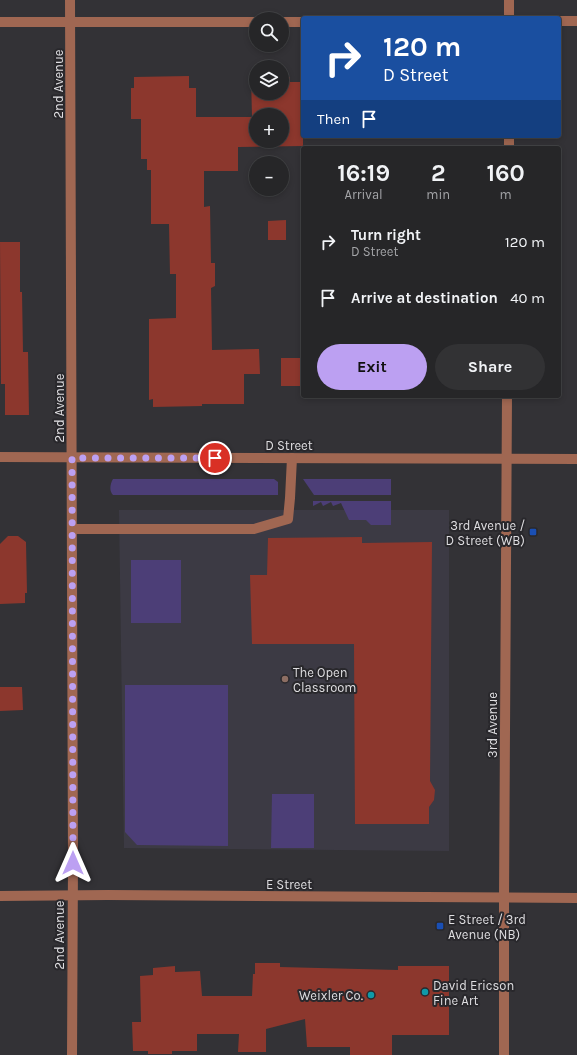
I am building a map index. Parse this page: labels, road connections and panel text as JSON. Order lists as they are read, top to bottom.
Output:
{
  "streets": {
    "street": [
      "2nd Avenue",
      "D Street",
      "3rd Avenue",
      "E Street"
    ]
  },
  "crossings": [
    ["2nd Avenue", "D Street"],
    ["2nd Avenue", "E Street"],
    ["D Street", "3rd Avenue"],
    ["3rd Avenue", "E Street"]
  ],
  "places": {
    "transit": ["3rd Avenue / D Street (WB)", "E Street / 3rd Avenue (NB)"],
    "other": ["The Open Classroom", "David Ericson Fine Art", "Weixler Co."]
  },
  "page": {
    "map_buttons": ["+", "−"],
    "turn": ["120 m", "D Street"],
    "then": "Then",
    "eta": [
      "16:19",
      "Arrival",
      "2",
      "min",
      "160",
      "m"
    ],
    "list": [
      {
        "name": "Turn right",
        "note": "D Street",
        "value": "120 m"
      },
      {
        "name": "Arrive at destination",
        "value": "40 m"
      }
    ],
    "buttons": ["Exit", "Share"]
  }
}
